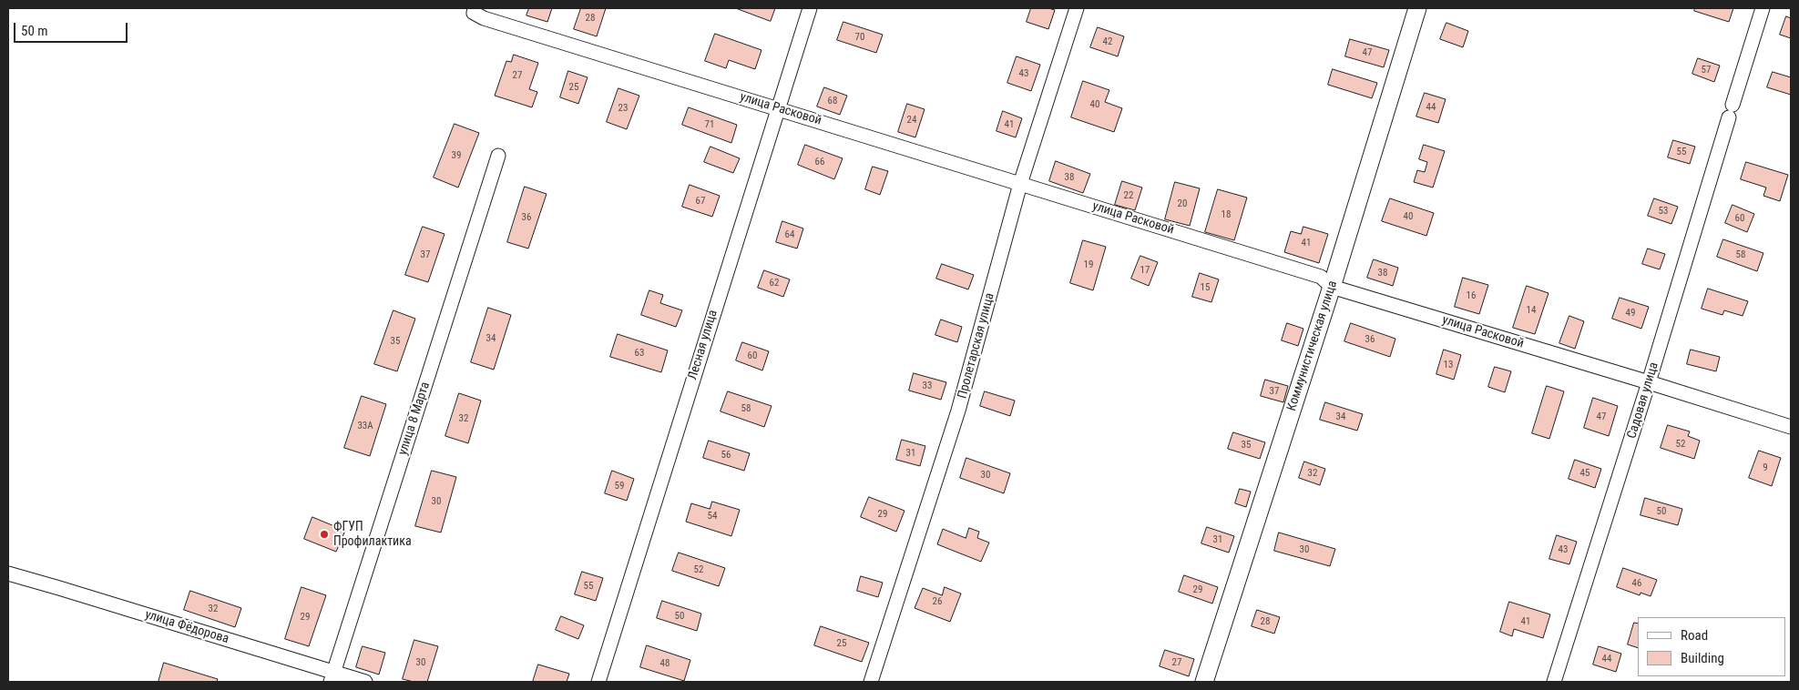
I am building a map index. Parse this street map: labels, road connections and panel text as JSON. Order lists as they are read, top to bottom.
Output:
{
  "streets": {
    "street": [
      "улица Расковой",
      "Лесная улица",
      "Пролетарская улица",
      "Коммунистическая улица",
      "Садовая улица",
      "улица 8 Марта",
      "улица Фёдорова"
    ]
  },
  "crossings": [
    ["улица Расковой", "Лесная улица"],
    ["улица Расковой", "Пролетарская улица"],
    ["улица Расковой", "Коммунистическая улица"],
    ["улица Расковой", "Садовая улица"],
    ["улица 8 Марта", "улица Фёдорова"]
  ],
  "places": ["ФГУП Профилактика"],
  "house_numbers": [
    "28",
    "70",
    "42",
    "47",
    "57",
    "43",
    "27",
    "25",
    "68",
    "40",
    "44",
    "23",
    "24",
    "71",
    "41",
    "55",
    "39",
    "66",
    "38",
    "22",
    "67",
    "20",
    "53",
    "18",
    "40",
    "36",
    "60",
    "64",
    "41",
    "37",
    "58",
    "19",
    "17",
    "38",
    "62",
    "15",
    "16",
    "14",
    "49",
    "34",
    "36",
    "35",
    "63",
    "60",
    "13",
    "33",
    "37",
    "58",
    "34",
    "47",
    "32",
    "33А",
    "52",
    "35",
    "31",
    "56",
    "9",
    "32",
    "45",
    "30",
    "59",
    "30",
    "50",
    "29",
    "54",
    "31",
    "30",
    "43",
    "52",
    "46",
    "55",
    "29",
    "26",
    "32",
    "50",
    "29",
    "28",
    "41",
    "25",
    "44",
    "30",
    "27",
    "48"
  ],
  "legend": ["Road", "Building"],
  "scale_bar": "50 m"
}
